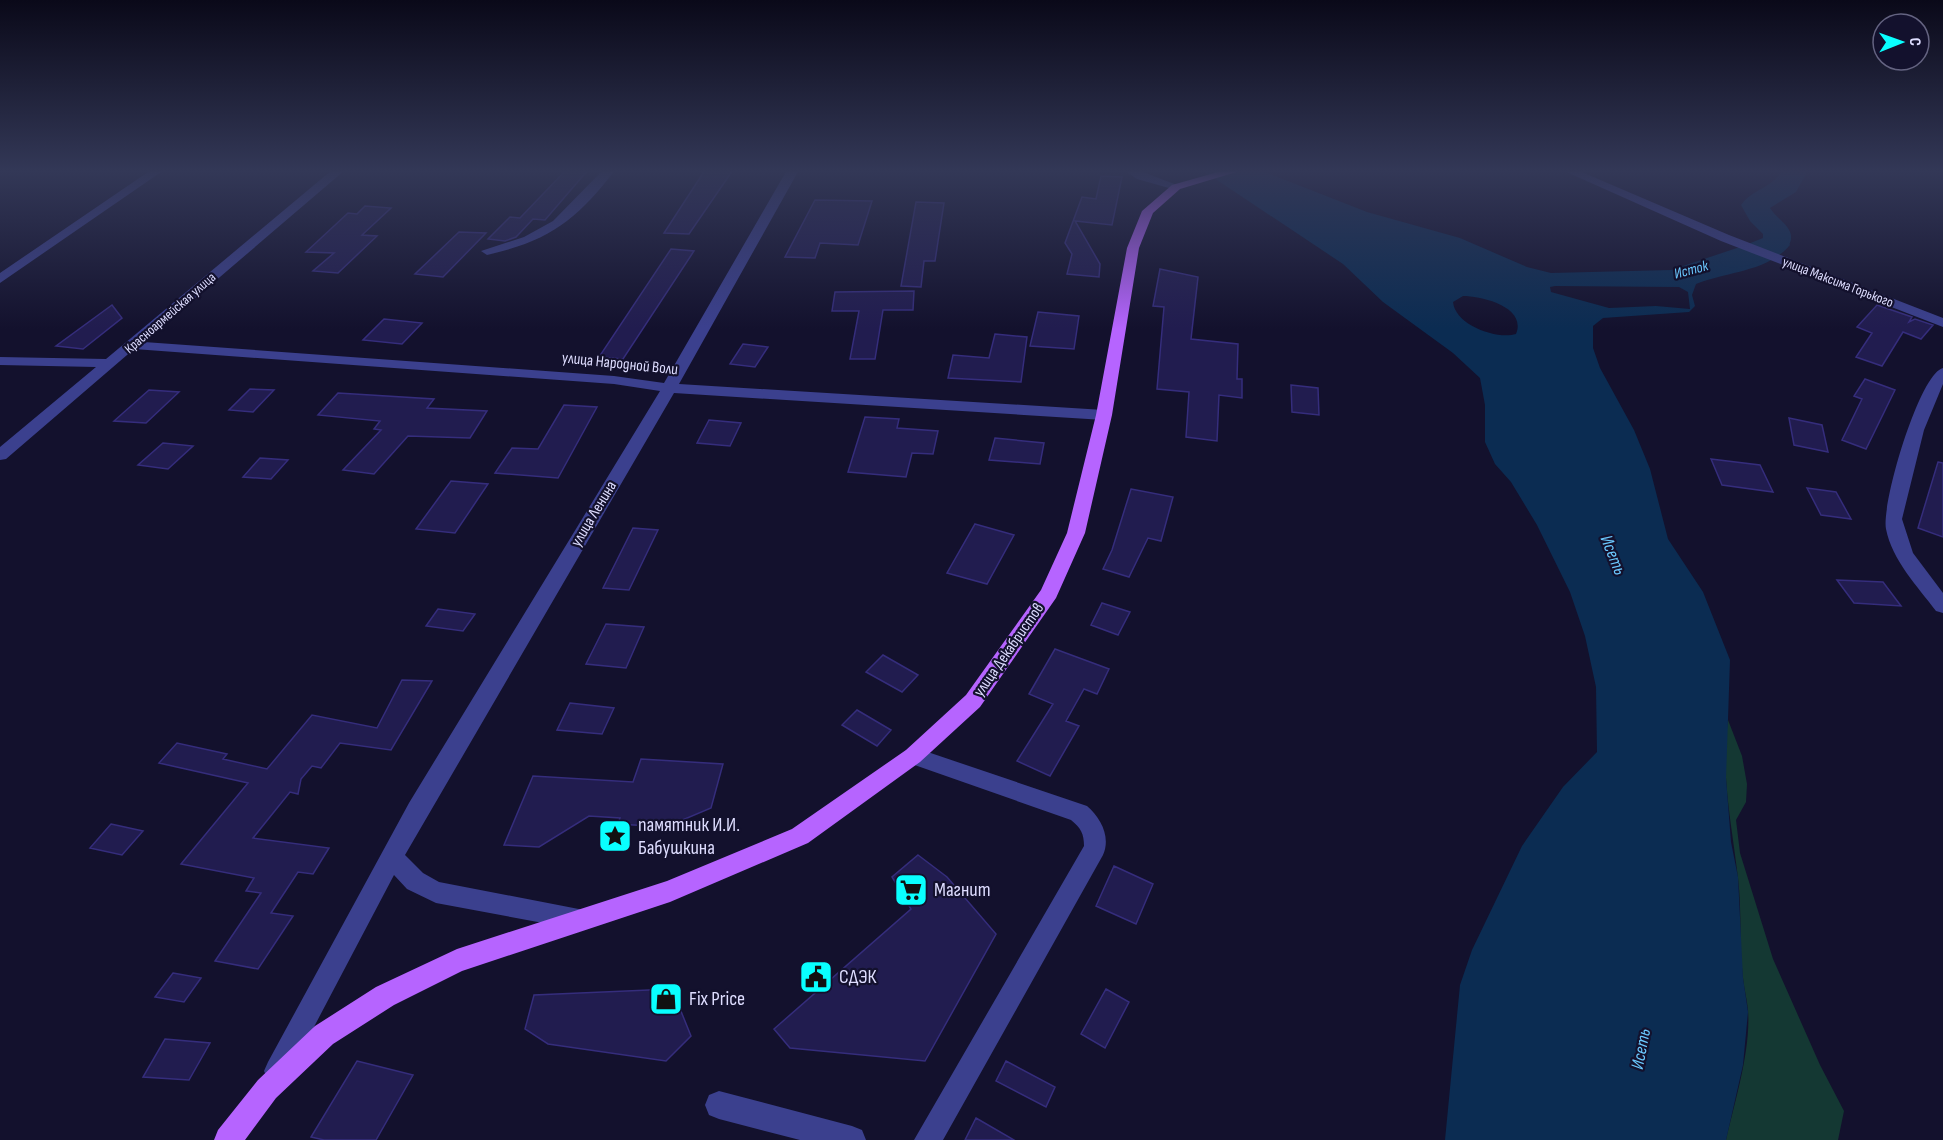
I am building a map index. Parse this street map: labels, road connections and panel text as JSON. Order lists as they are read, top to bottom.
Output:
{
  "streets": {
    "main road": ["улица Декабристов"],
    "street": [
      "улица Максима Горького",
      "Красноармейская улица",
      "улица Народной Воли",
      "улица Ленина"
    ]
  },
  "crossings": [
    ["Красноармейская улица", "улица Народной Воли"],
    ["улица Народной Воли", "улица Ленина"],
    ["улица Народной Воли", "улица Декабристов"],
    ["улица Ленина", "улица Декабристов"]
  ],
  "water": ["Исток", "Исеть"],
  "places": {
    "place": ["памятник И.И. Бабушкина"],
    "supermarket": ["Магнит"],
    "public building": ["СДЭК"],
    "shop": ["Fix Price"]
  },
  "north": "right"
}
